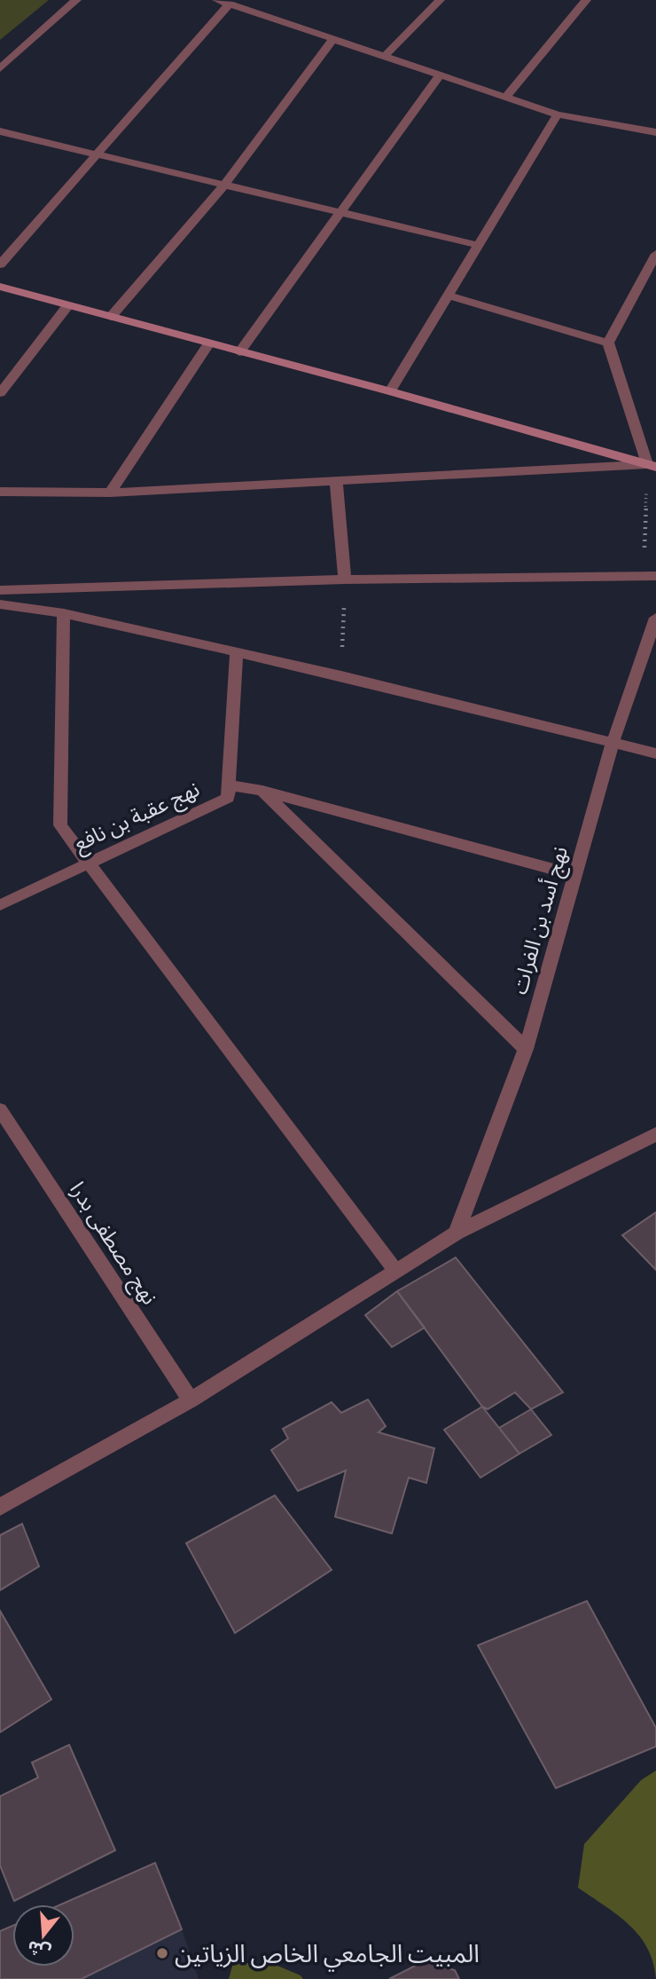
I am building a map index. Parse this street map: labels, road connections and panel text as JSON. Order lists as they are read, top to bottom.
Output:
{
  "streets": {
    "street": ["نهج عقبة بن نافع", "نهج أسد بن الفرات", "نهج مصطفى بدرا"]
  },
  "places": ["المبيت الجامعي الخاص الزياتين"],
  "north": "bottom"
}
